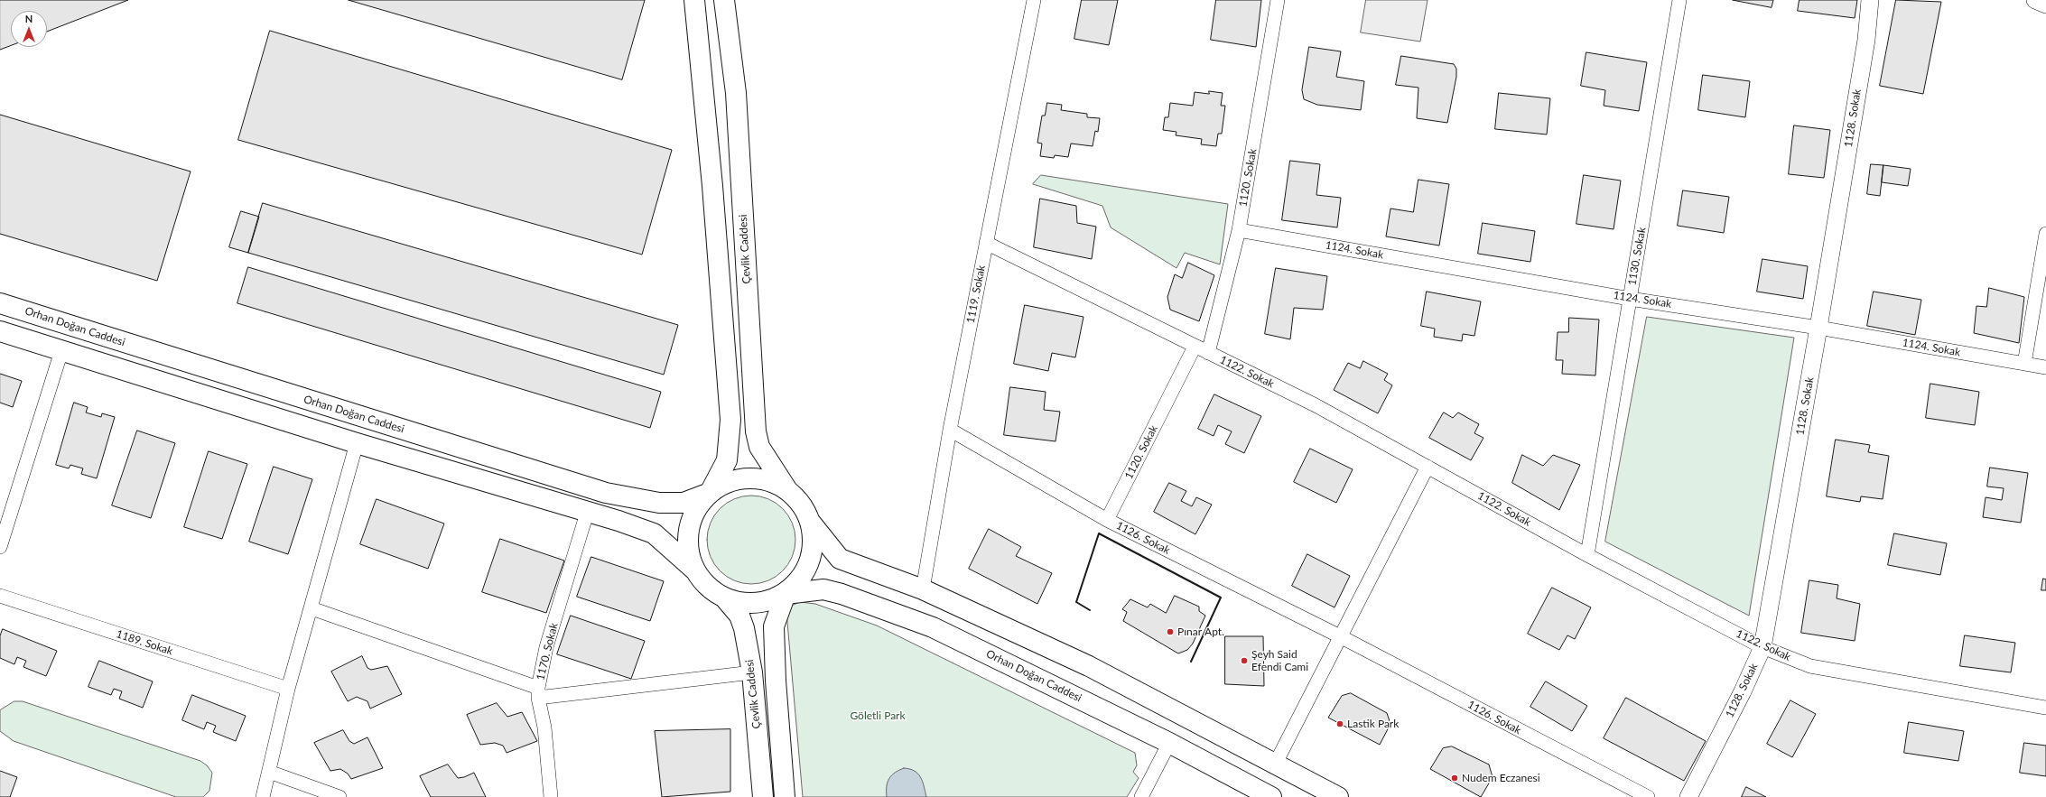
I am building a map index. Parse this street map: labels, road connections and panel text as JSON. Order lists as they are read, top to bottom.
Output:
{
  "streets": {
    "main road": ["Çevlik Caddesi", "Orhan Doğan Caddesi"],
    "street": [
      "1128. Sokak",
      "1120. Sokak",
      "1124. Sokak",
      "1130. Sokak",
      "1119. Sokak",
      "1122. Sokak",
      "1126. Sokak",
      "1189. Sokak",
      "1170. Sokak"
    ]
  },
  "crossings": [
    ["1128. Sokak", "1124. Sokak"],
    ["1128. Sokak", "1122. Sokak"],
    ["1120. Sokak", "1124. Sokak"],
    ["1120. Sokak", "1122. Sokak"],
    ["1120. Sokak", "1126. Sokak"],
    ["Çevlik Caddesi", "Orhan Doğan Caddesi"],
    ["1124. Sokak", "1130. Sokak"],
    ["1130. Sokak", "1122. Sokak"],
    ["1119. Sokak", "1122. Sokak"],
    ["1119. Sokak", "1126. Sokak"]
  ],
  "parks": ["Göletli Park"],
  "places": [
    "Pınar Apt.",
    "Şeyh Said Efendi Cami",
    "Lastik Park",
    "Nudem Eczanesi"
  ],
  "north": "top"
}
